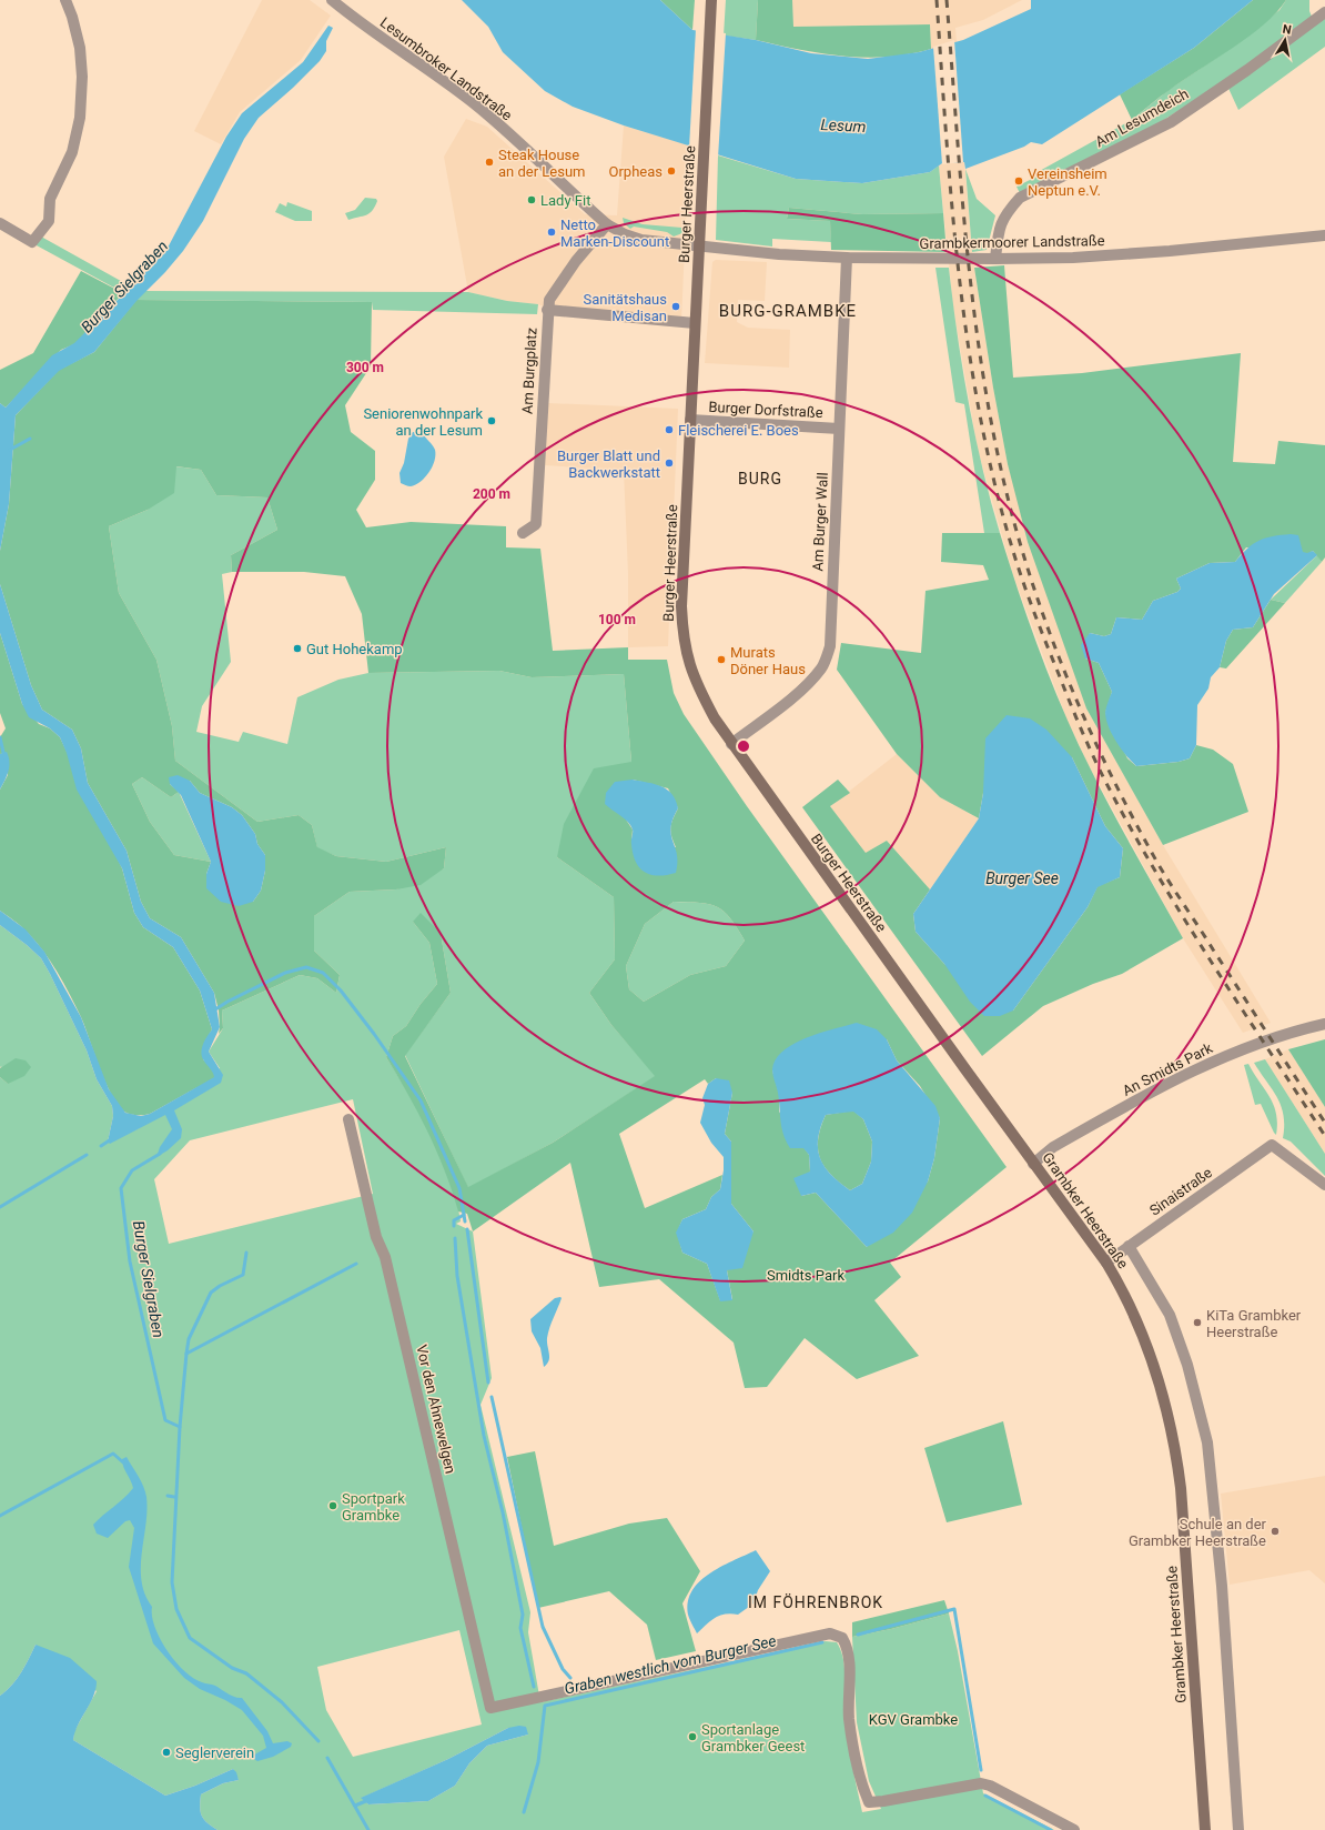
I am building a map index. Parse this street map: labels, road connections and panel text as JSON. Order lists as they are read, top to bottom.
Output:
{
  "streets": {
    "main road": ["Burger Heerstraße", "Grambker Heerstraße"],
    "street": [
      "Lesumbroker Landstraße",
      "Am Lesumdeich",
      "Grambkermoorer Landstraße",
      "Am Burgplatz",
      "Burger Dorfstraße",
      "Am Burger Wall",
      "An Smidts Park",
      "Sinaistraße",
      "Vor den Ahnewelgen"
    ]
  },
  "crossings": [
    ["Lesumbroker Landstraße", "Burger Heerstraße"],
    ["Lesumbroker Landstraße", "Grambkermoorer Landstraße"],
    ["Lesumbroker Landstraße", "Am Burgplatz"],
    ["Am Lesumdeich", "Grambkermoorer Landstraße"],
    ["Burger Heerstraße", "Grambkermoorer Landstraße"],
    ["Burger Heerstraße", "Burger Dorfstraße"],
    ["Burger Heerstraße", "Am Burger Wall"],
    ["Burger Heerstraße", "Grambker Heerstraße"],
    ["Grambkermoorer Landstraße", "Am Burger Wall"],
    ["Burger Dorfstraße", "Am Burger Wall"],
    ["An Smidts Park", "Grambker Heerstraße"],
    ["Sinaistraße", "Grambker Heerstraße"]
  ],
  "districts": ["BURG-GRAMBKE", "BURG", "IM FÖHRENBROK"],
  "water": [
    "Lesum",
    "Burger Sielgraben",
    "Burger See",
    "Graben westlich vom Burger See"
  ],
  "parks": ["Smidts Park", "KGV Grambke"],
  "places": [
    "Steak House an der Lesum",
    "Orpheas",
    "Vereinsheim Neptun e.V.",
    "Lady Fit",
    "Netto Marken-Discount",
    "Sanitätshaus Medisan",
    "Seniorenwohnpark an der Lesum",
    "Fleischerei E. Boes",
    "Burger Blatt und Backwerkstatt",
    "Gut Hohekamp",
    "Murats Döner Haus",
    "KiTa Grambker Heerstraße",
    "Sportpark Grambke",
    "Schule an der Grambker Heerstraße",
    "Sportanlage Grambker Geest",
    "Seglerverein"
  ],
  "north": "top",
  "rings": ["300 m", "200 m", "100 m"]
}
